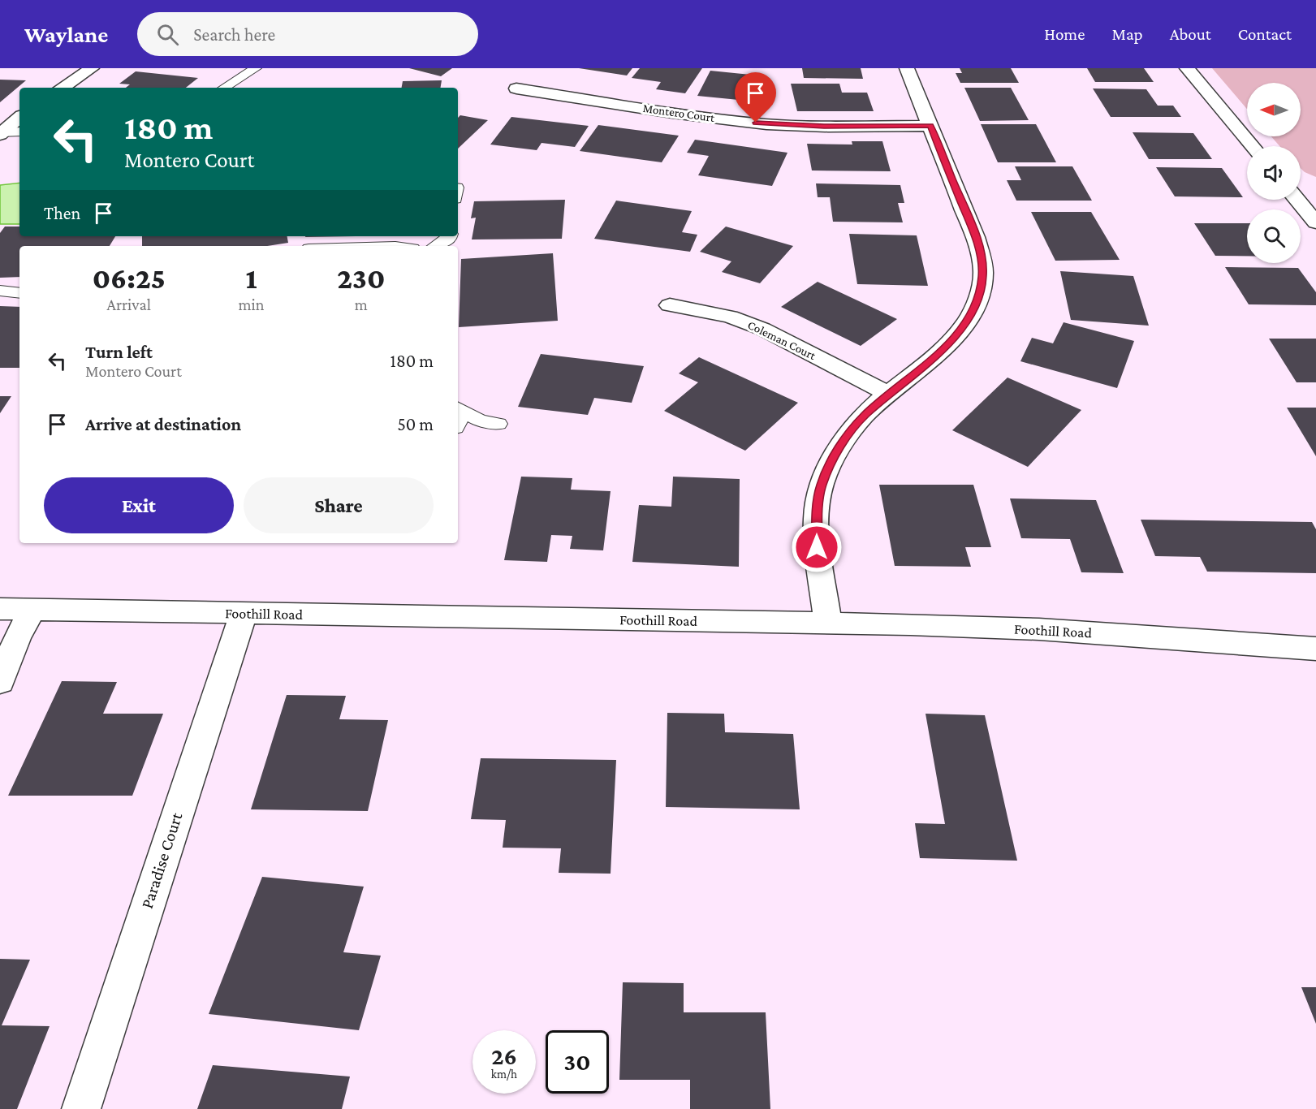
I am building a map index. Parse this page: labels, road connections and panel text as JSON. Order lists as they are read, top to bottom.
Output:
{
  "streets": {
    "street": [
      "Montero Court",
      "Coleman Court",
      "Foothill Road",
      "Paradise Court"
    ]
  },
  "crossings": [
    ["Foothill Road", "Paradise Court"]
  ],
  "north": "left",
  "page": {
    "header": "Waylane",
    "search": "Search here",
    "nav": [
      "Home",
      "Map",
      "About",
      "Contact"
    ],
    "turn": ["180 m", "Montero Court"],
    "then": "Then",
    "eta": [
      "06:25",
      "Arrival",
      "1",
      "min",
      "230",
      "m"
    ],
    "list": [
      {
        "name": "Turn left",
        "note": "Montero Court",
        "value": "180 m"
      },
      {
        "name": "Arrive at destination",
        "value": "50 m"
      }
    ],
    "buttons": ["Exit", "Share"],
    "speed": "26 km/h",
    "limit": "30"
  }
}
